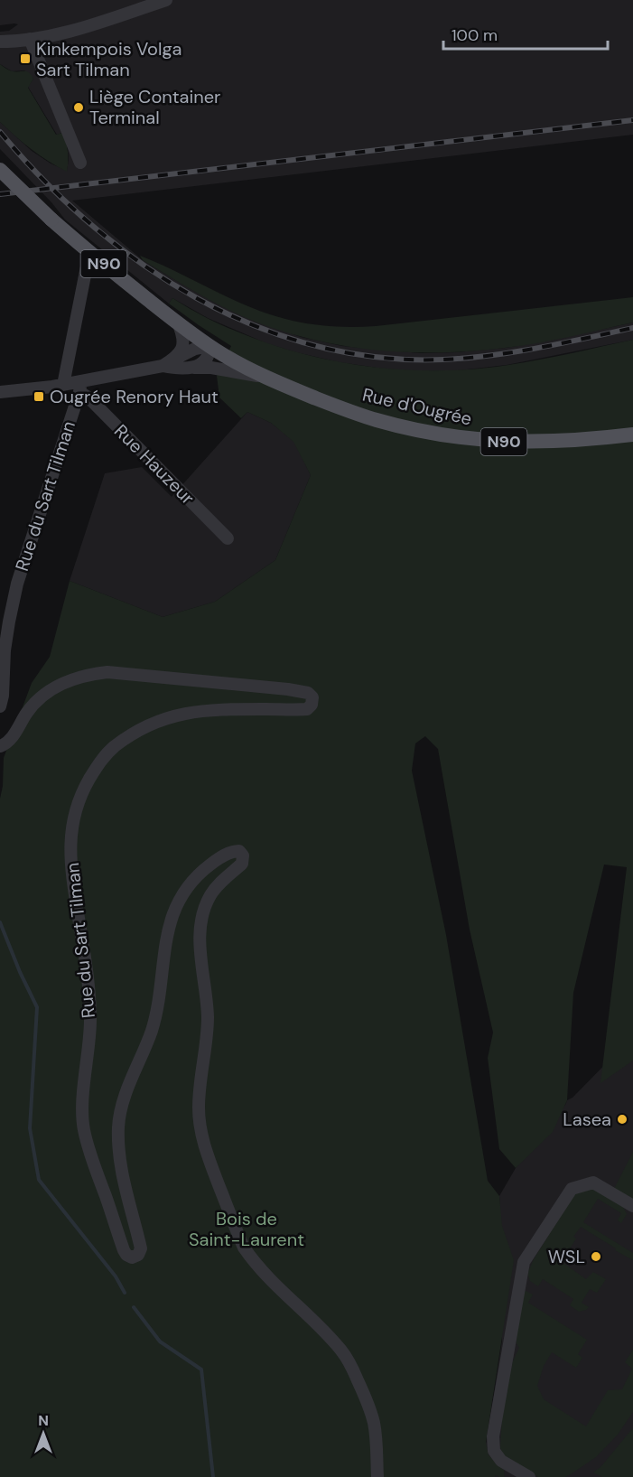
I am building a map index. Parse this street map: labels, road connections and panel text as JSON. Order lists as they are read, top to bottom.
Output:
{
  "streets": {
    "main road": ["N90", "Rue d'Ougrée"],
    "street": ["Rue Hauzeur", "Rue du Sart Tilman"]
  },
  "crossings": [
    ["N90", "Rue d'Ougrée"],
    ["Rue d'Ougrée", "Rue Hauzeur"],
    ["Rue d'Ougrée", "Rue du Sart Tilman"],
    ["Rue Hauzeur", "Rue du Sart Tilman"]
  ],
  "parks": ["Bois de Saint-Laurent"],
  "places": {
    "transit": ["Kinkempois Volga Sart Tilman", "Ougrée Renory Haut"],
    "other": ["Liège Container Terminal", "Lasea", "WSL"]
  },
  "scale_bar": "100 m",
  "north": "top"
}
